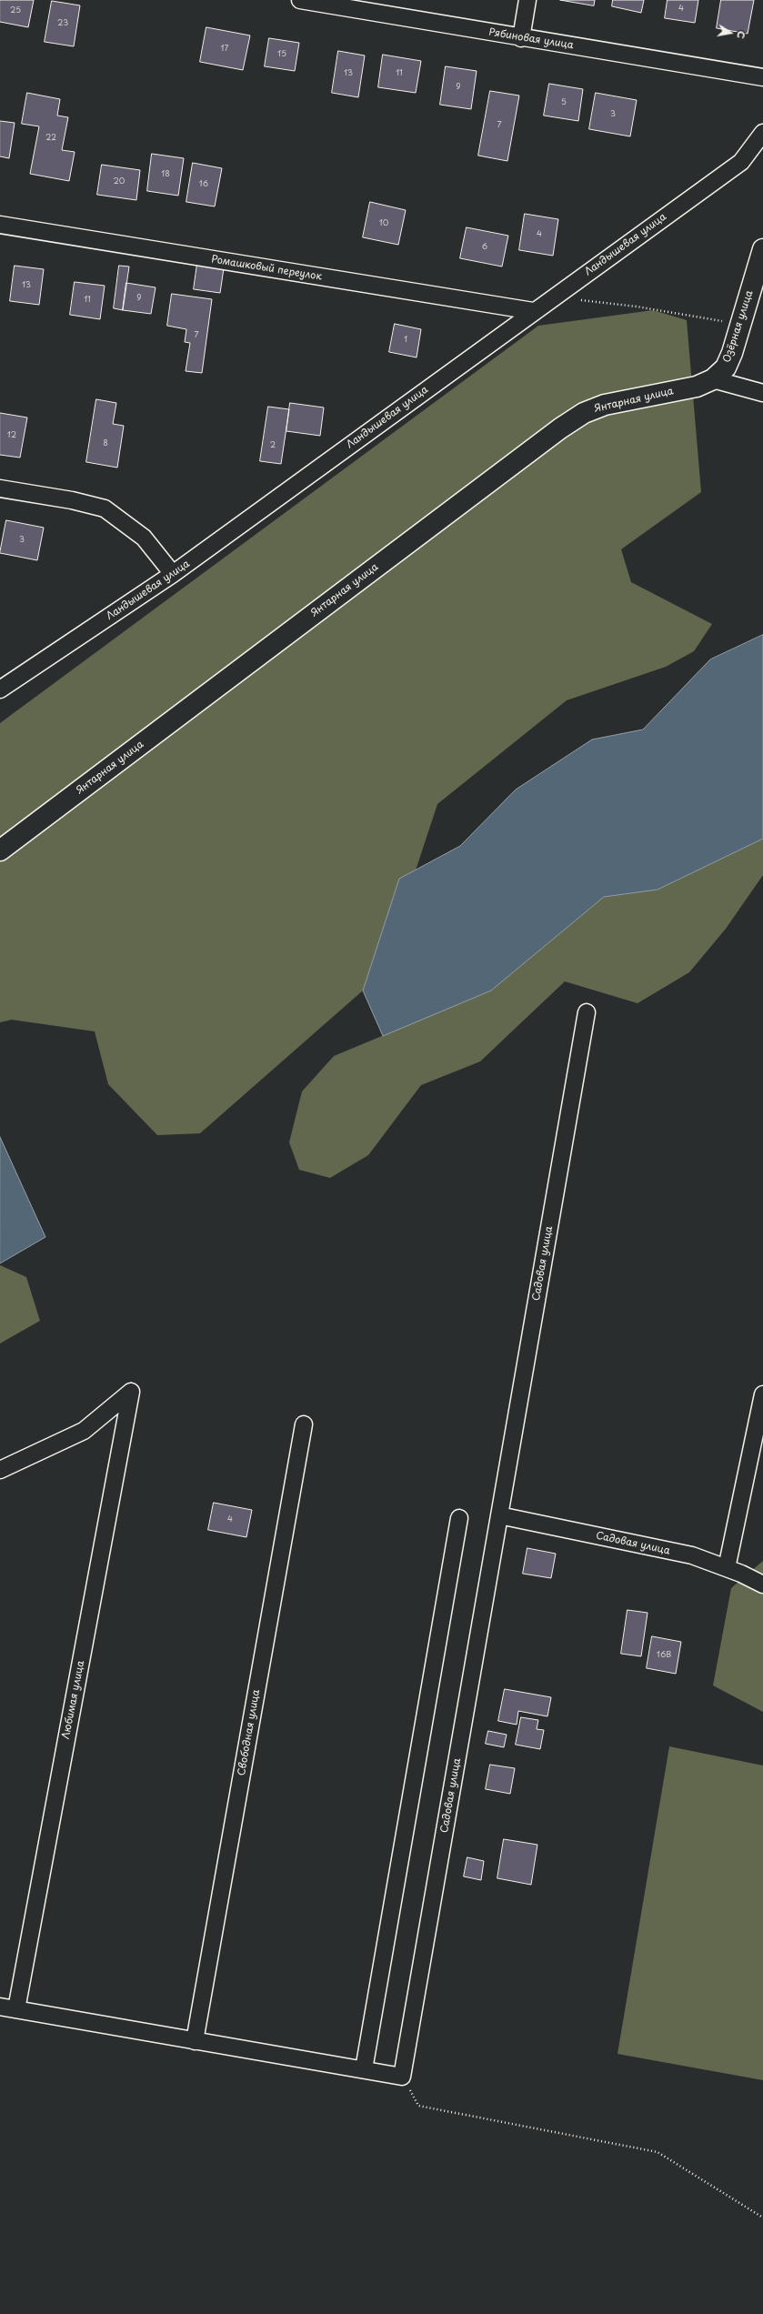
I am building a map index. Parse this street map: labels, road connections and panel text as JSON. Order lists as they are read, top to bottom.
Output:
{
  "streets": {
    "street": [
      "Рябиновая улица",
      "Ландышевая улица",
      "Ромашковый переулок",
      "Озёрная улица",
      "Янтарная улица",
      "Садовая улица",
      "Любимая улица",
      "Свободная улица"
    ]
  },
  "crossings": [
    ["Ландышевая улица", "Ромашковый переулок"],
    ["Озёрная улица", "Янтарная улица"]
  ],
  "house_numbers": [
    "4",
    "25",
    "23",
    "17",
    "15",
    "13",
    "11",
    "9",
    "5",
    "3",
    "7",
    "22",
    "18",
    "20",
    "16",
    "10",
    "4",
    "6",
    "13",
    "9",
    "11",
    "7",
    "1",
    "12",
    "8",
    "2",
    "3",
    "4",
    "16В"
  ],
  "north": "right"
}
